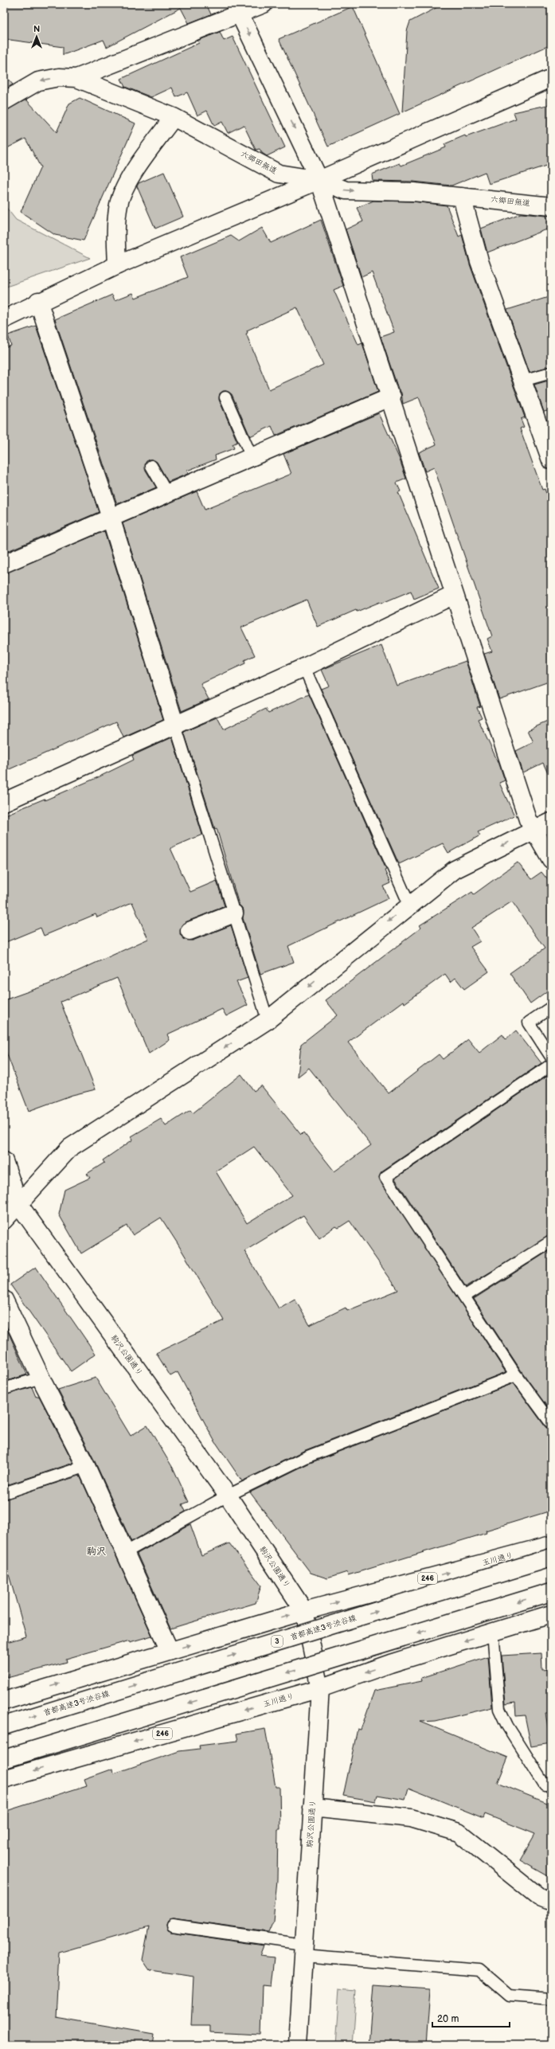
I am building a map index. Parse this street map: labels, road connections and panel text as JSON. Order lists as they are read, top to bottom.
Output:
{
  "streets": {
    "main road": [
      "六郷田無道",
      "駒沢公園通り",
      "玉川通り",
      "246",
      "首都高速3号渋谷線",
      "3"
    ]
  },
  "crossings": [
    ["駒沢公園通り", "玉川通り"]
  ],
  "districts": ["駒沢"],
  "scale_bar": "20 m",
  "north": "top"
}
